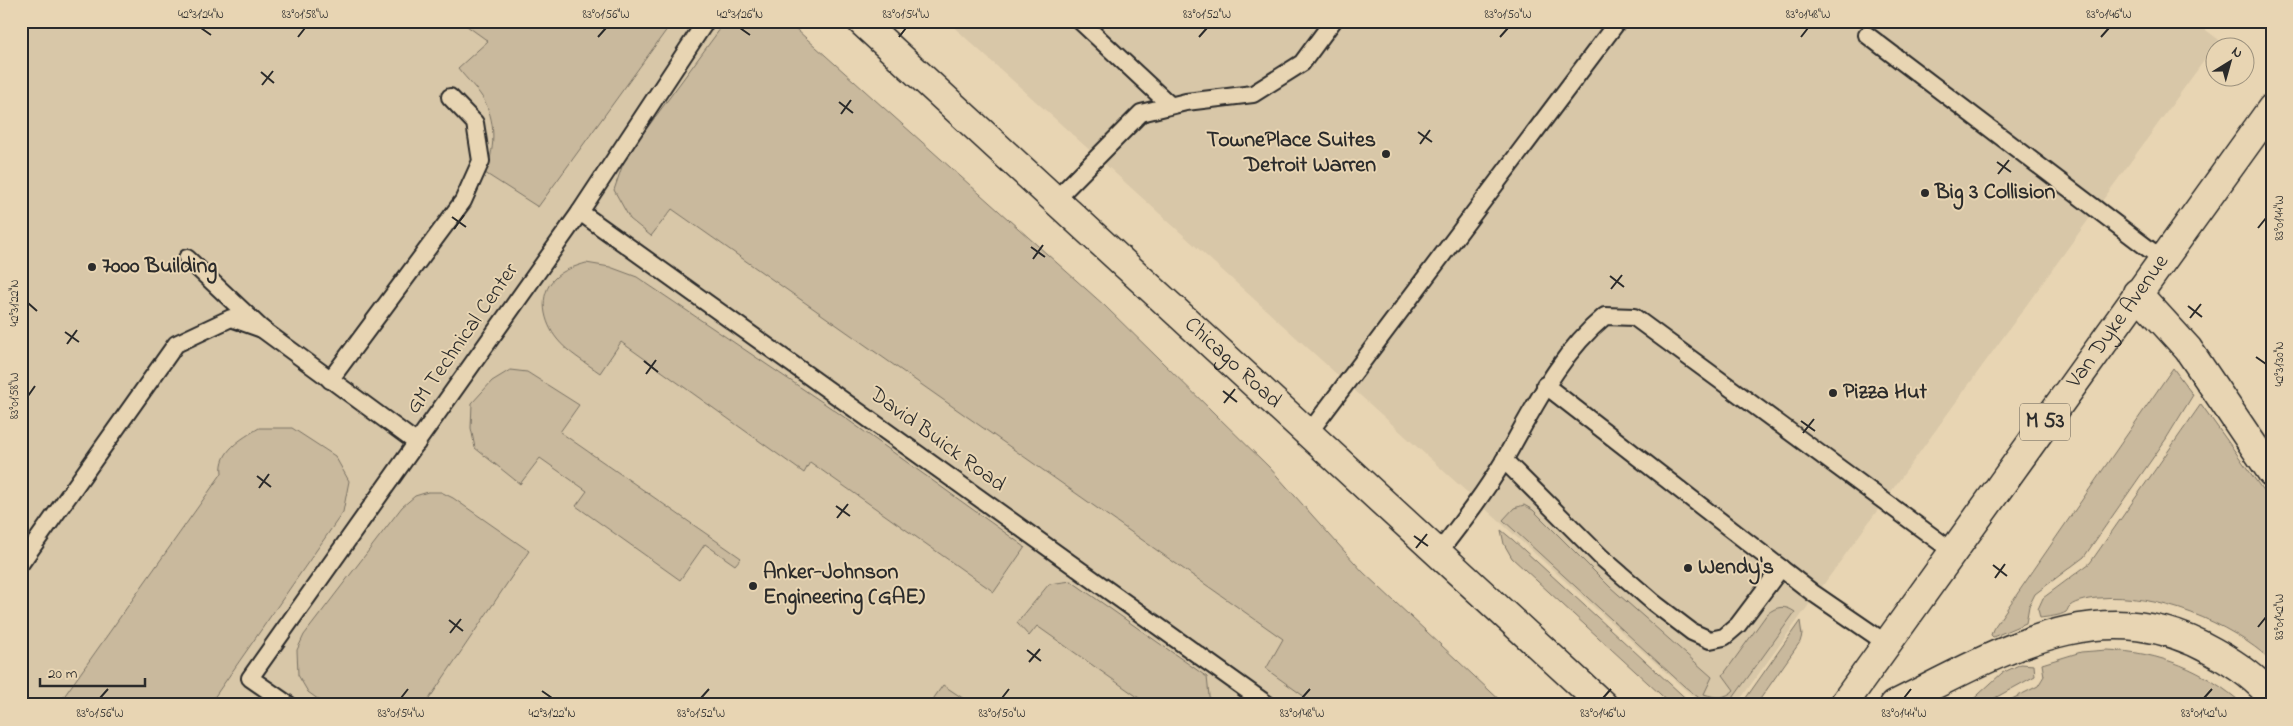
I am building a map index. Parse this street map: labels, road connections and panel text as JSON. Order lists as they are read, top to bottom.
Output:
{
  "streets": {
    "main road": ["Van Dyke Avenue", "Chicago Road", "M 53"],
    "lane": ["GM Technical Center", "David Buick Road"]
  },
  "crossings": [
    ["GM Technical Center", "David Buick Road"]
  ],
  "places": [
    "TownePlace Suites Detroit Warren",
    "Big 3 Collision",
    "7000 Building",
    "Pizza Hut",
    "Wendy's",
    "Anker-Johnson Engineering (GAE)"
  ],
  "scale_bar": "20 m",
  "north": "top right",
  "coordinates": [
    "42°31'24\"N",
    "83°01'58\"W",
    "83°01'56\"W",
    "42°31'26\"N",
    "83°01'54\"W",
    "83°01'52\"W",
    "83°01'50\"W",
    "83°01'48\"W",
    "83°01'46\"W",
    "83°01'44\"W",
    "42°31'22\"N",
    "42°31'30\"N",
    "83°01'42\"W"
  ]
}
